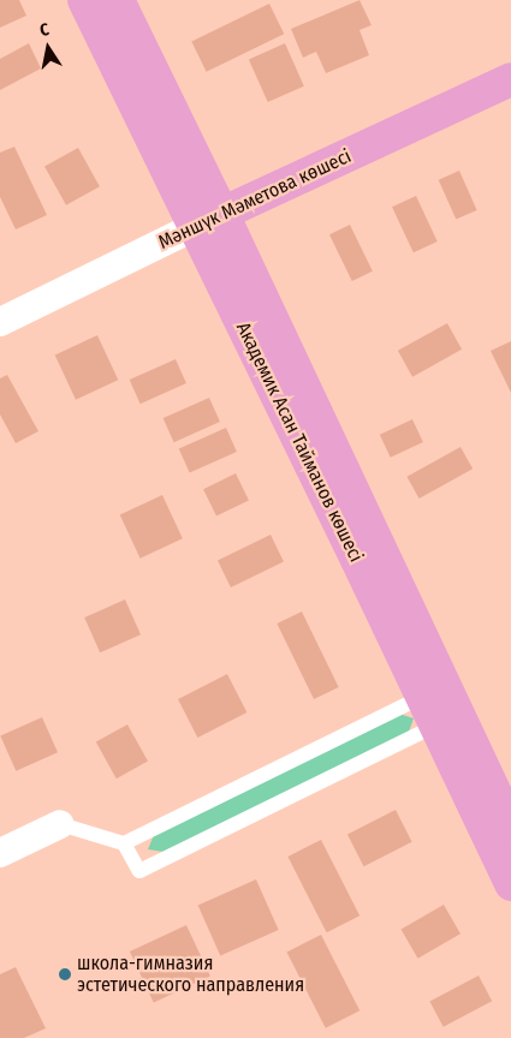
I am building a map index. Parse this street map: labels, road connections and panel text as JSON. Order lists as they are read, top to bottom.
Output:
{
  "streets": {
    "main road": ["Мәншүк Мәметова көшесі", "Академик Асан Тайманов көшесі"]
  },
  "crossings": [
    ["Мәншүк Мәметова көшесі", "Академик Асан Тайманов көшесі"]
  ],
  "places": ["школа-гимназия эстетического направления"],
  "north": "top"
}
